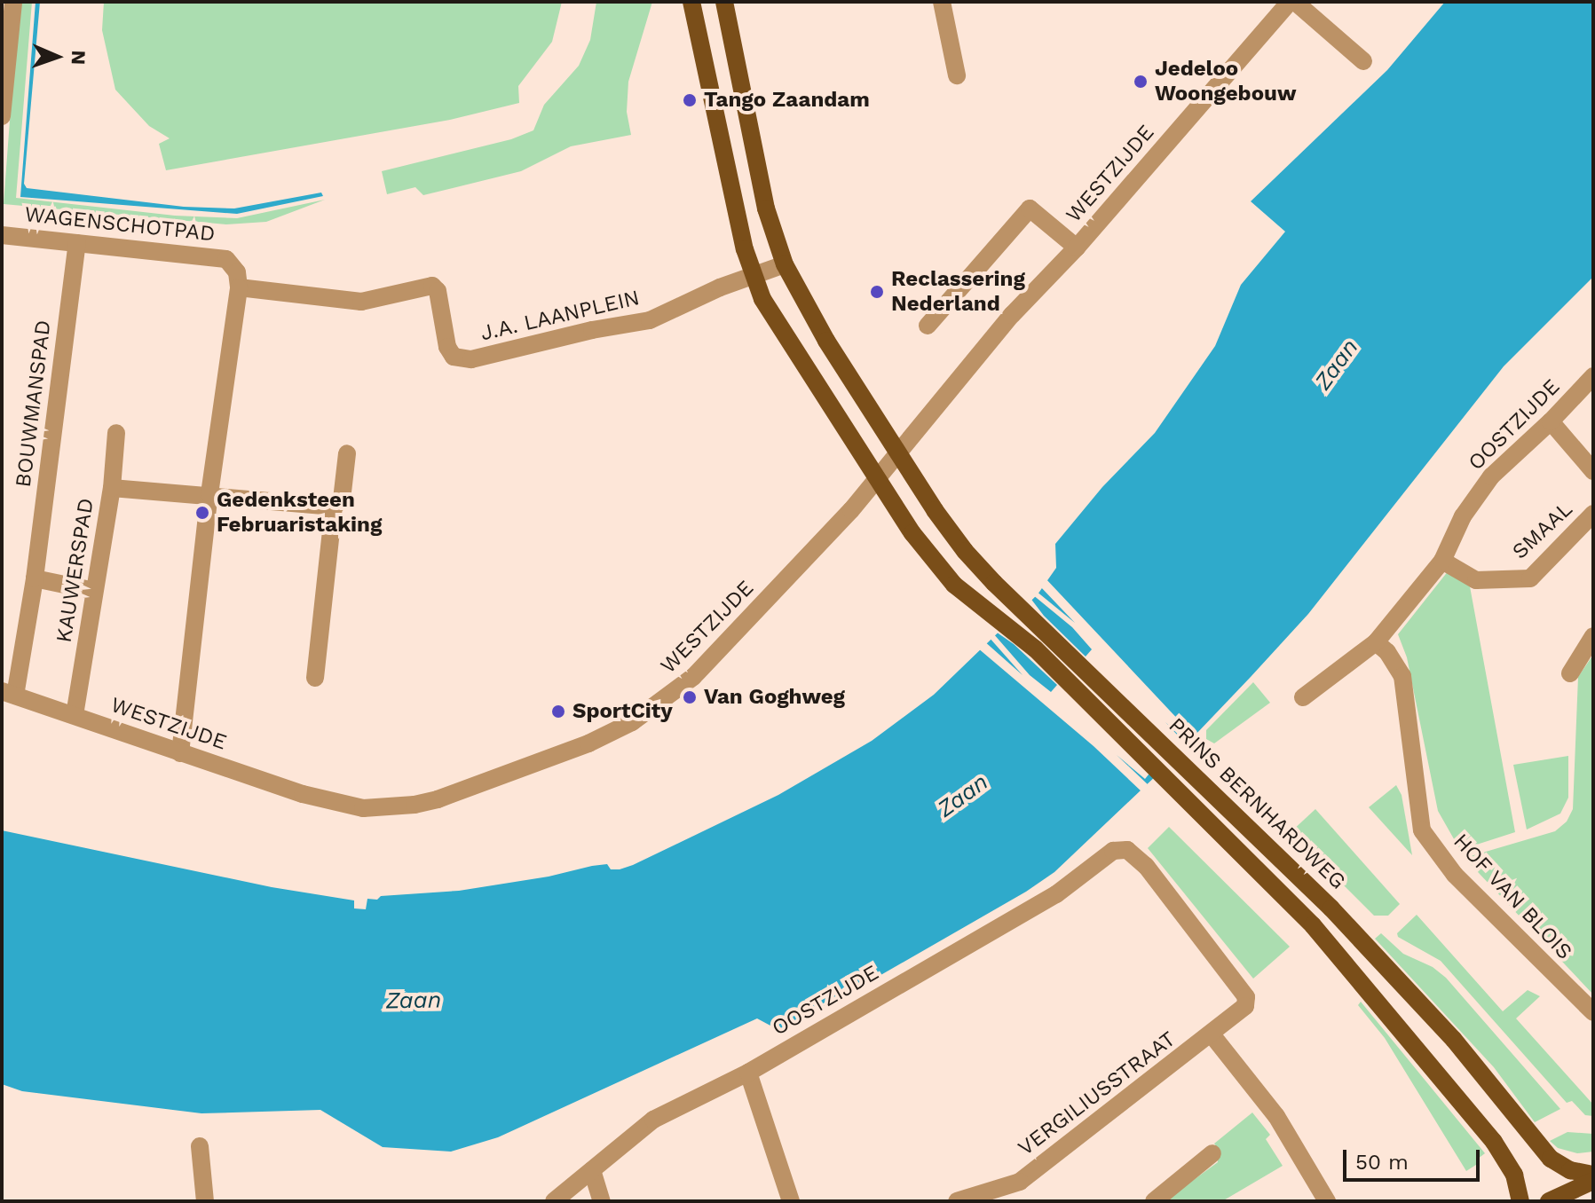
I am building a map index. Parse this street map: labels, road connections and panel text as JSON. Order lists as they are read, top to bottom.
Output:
{
  "streets": {
    "main road": ["PRINS BERNHARDWEG"],
    "street": [
      "WESTZIJDE",
      "WAGENSCHOTPAD",
      "J.A. LAANPLEIN",
      "BOUWMANSPAD",
      "OOSTZIJDE",
      "SMAAL",
      "KAUWERSPAD",
      "HOF VAN BLOIS",
      "VERGILIUSSTRAAT"
    ]
  },
  "crossings": [
    ["WESTZIJDE", "BOUWMANSPAD"],
    ["WESTZIJDE", "KAUWERSPAD"],
    ["WESTZIJDE", "PRINS BERNHARDWEG"],
    ["WAGENSCHOTPAD", "J.A. LAANPLEIN"],
    ["WAGENSCHOTPAD", "BOUWMANSPAD"],
    ["J.A. LAANPLEIN", "PRINS BERNHARDWEG"],
    ["OOSTZIJDE", "SMAAL"],
    ["OOSTZIJDE", "HOF VAN BLOIS"],
    ["OOSTZIJDE", "VERGILIUSSTRAAT"]
  ],
  "water": ["Zaan"],
  "places": [
    "Jedeloo Woongebouw",
    "Tango Zaandam",
    "Reclassering Nederland",
    "Gedenksteen Februaristaking",
    "Van Goghweg",
    "SportCity"
  ],
  "scale_bar": "50 m",
  "north": "right"
}
